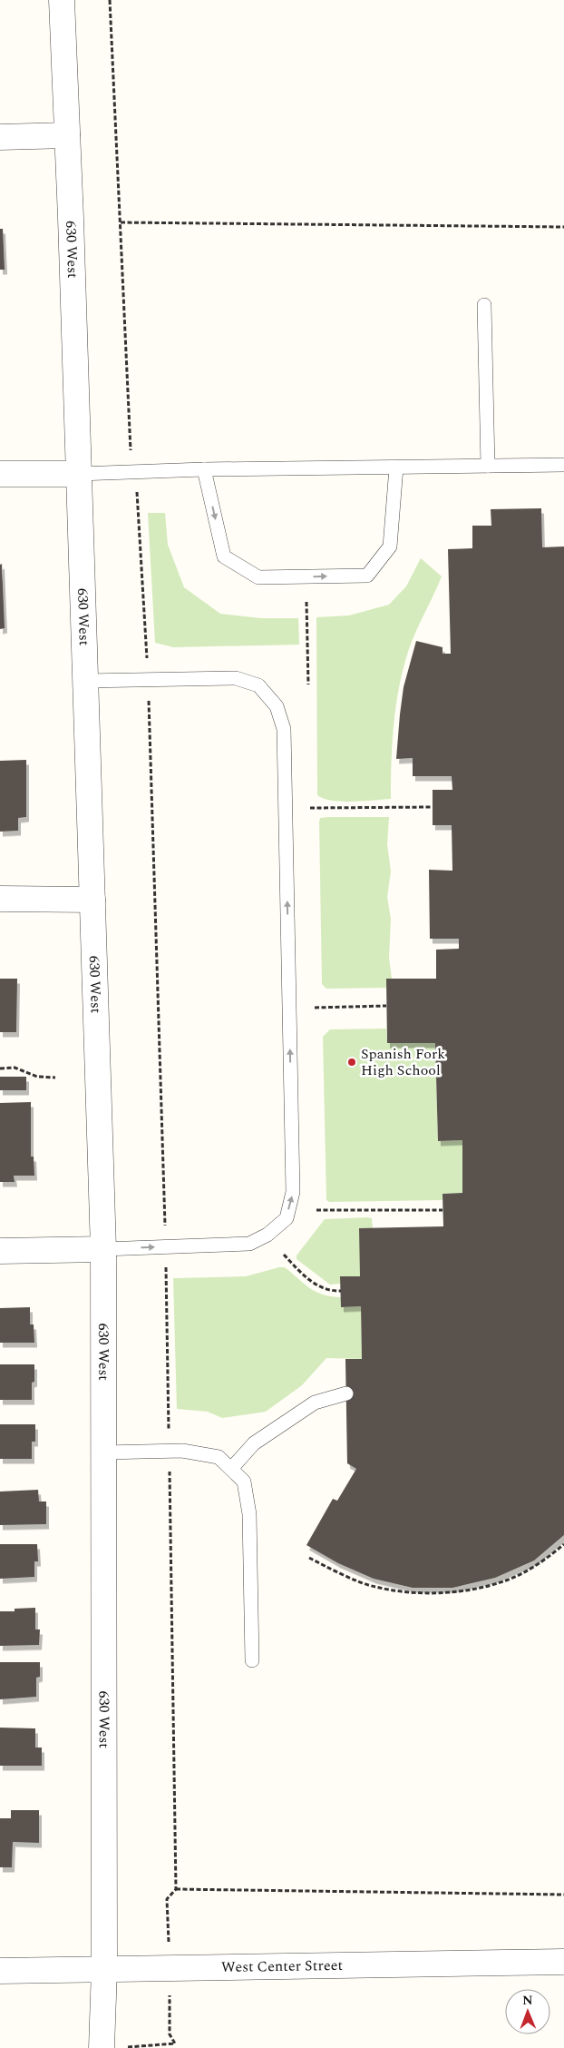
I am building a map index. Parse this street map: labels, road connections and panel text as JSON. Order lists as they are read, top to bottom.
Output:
{
  "streets": {
    "street": ["630 West", "West Center Street"]
  },
  "crossings": [
    ["630 West", "West Center Street"]
  ],
  "places": ["Spanish Fork High School"],
  "north": "top"
}
